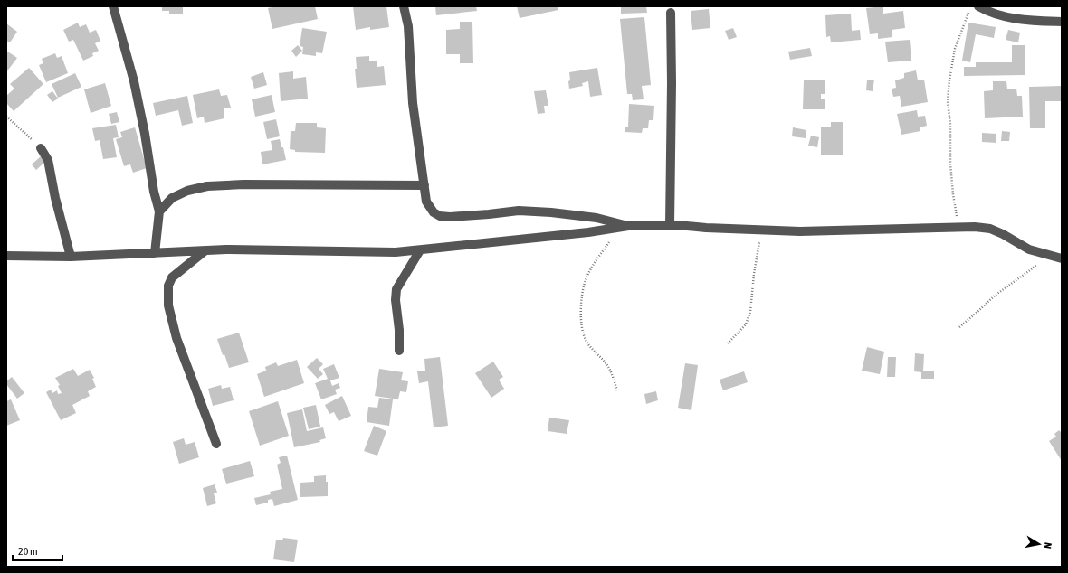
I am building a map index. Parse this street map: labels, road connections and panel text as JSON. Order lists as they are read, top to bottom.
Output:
{
  "scale_bar": "20 m",
  "north": "right"
}
